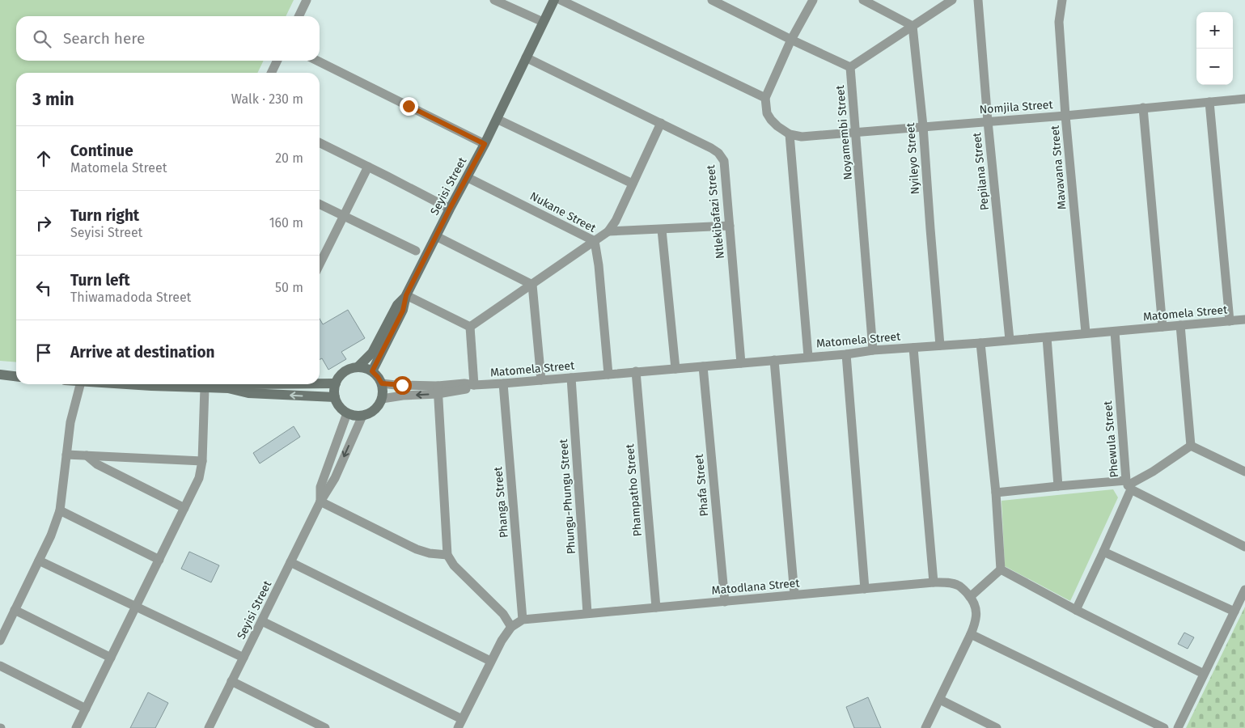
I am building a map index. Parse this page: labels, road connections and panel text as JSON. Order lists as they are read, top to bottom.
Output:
{
  "streets": {
    "street": [
      "Nomjila Street",
      "Noyamembi Street",
      "Nyileyo Street",
      "Mavavana Street",
      "Pepilana Street",
      "Seyisi Street",
      "Nukane Street",
      "Ntlekibafazi Street",
      "Matomela Street",
      "Phewula Street",
      "Phafa Street",
      "Phampatho Street",
      "Phungu-Phungu Street",
      "Phanga Street",
      "Matodlana Street"
    ]
  },
  "crossings": [
    ["Nomjila Street", "Noyamembi Street"],
    ["Nomjila Street", "Nyileyo Street"],
    ["Nomjila Street", "Mavavana Street"],
    ["Nomjila Street", "Pepilana Street"],
    ["Noyamembi Street", "Matomela Street"],
    ["Nyileyo Street", "Matomela Street"],
    ["Mavavana Street", "Matomela Street"],
    ["Pepilana Street", "Matomela Street"],
    ["Seyisi Street", "Nukane Street"],
    ["Seyisi Street", "Ntlekibafazi Street"],
    ["Seyisi Street", "Matomela Street"],
    ["Nukane Street", "Matomela Street"],
    ["Ntlekibafazi Street", "Matomela Street"],
    ["Matomela Street", "Phewula Street"],
    ["Matomela Street", "Phafa Street"],
    ["Matomela Street", "Phampatho Street"],
    ["Matomela Street", "Phungu-Phungu Street"],
    ["Matomela Street", "Phanga Street"],
    ["Phafa Street", "Matodlana Street"],
    ["Phampatho Street", "Matodlana Street"],
    ["Phungu-Phungu Street", "Matodlana Street"],
    ["Phanga Street", "Matodlana Street"]
  ],
  "page": {
    "map_buttons": ["+", "−"],
    "search": "Search here",
    "heading": ["3 min", "Walk · 230 m"],
    "list": [
      ["Continue", "Matomela Street", "20 m"],
      ["Turn right", "Seyisi Street", "160 m"],
      ["Turn left", "Thiwamadoda Street", "50 m"],
      "Arrive at destination"
    ]
  }
}
